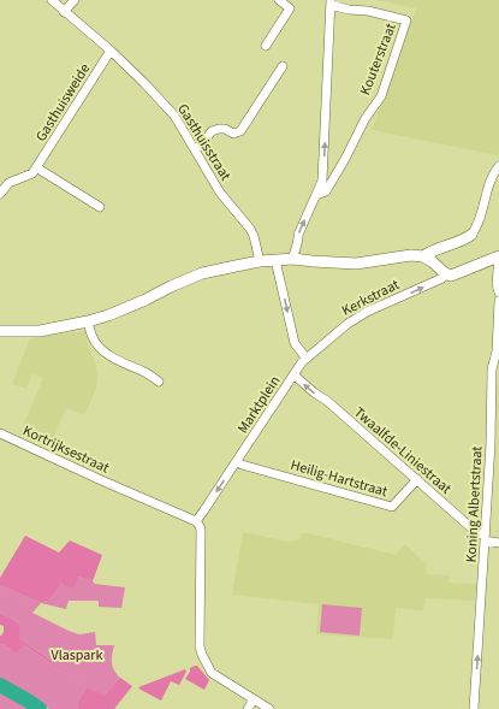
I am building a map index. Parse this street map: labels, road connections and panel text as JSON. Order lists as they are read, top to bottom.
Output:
{
  "streets": {
    "street": [
      "Kouterstraat",
      "Gasthuisweide",
      "Gasthuisstraat",
      "Kerkstraat",
      "Marktplein",
      "Kortrijksestraat",
      "Twaalfde-Liniestraat",
      "Heilig-Hartstraat",
      "Koning Albertstraat"
    ]
  },
  "crossings": [
    ["Gasthuisweide", "Gasthuisstraat"],
    ["Kerkstraat", "Marktplein"],
    ["Marktplein", "Kortrijksestraat"],
    ["Marktplein", "Twaalfde-Liniestraat"],
    ["Marktplein", "Heilig-Hartstraat"],
    ["Twaalfde-Liniestraat", "Heilig-Hartstraat"],
    ["Twaalfde-Liniestraat", "Koning Albertstraat"]
  ],
  "one_way": ["Kouterstraat", "Kerkstraat", "Koning Albertstraat"],
  "parks": ["Vlaspark"]
}
